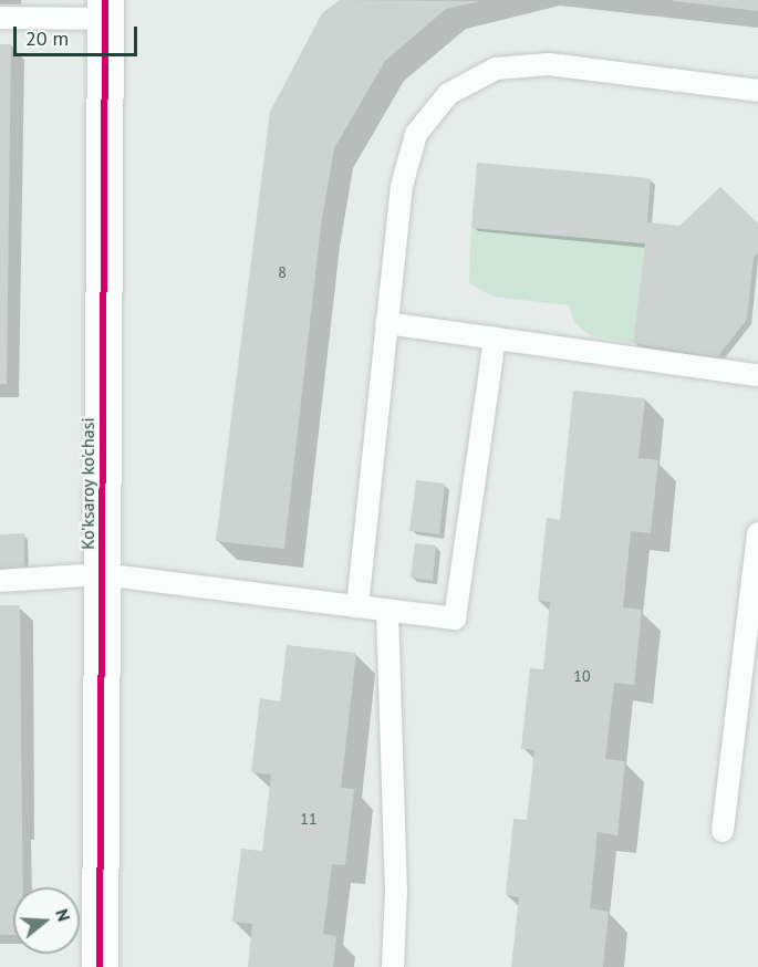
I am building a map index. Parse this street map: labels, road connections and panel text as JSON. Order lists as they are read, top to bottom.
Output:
{
  "streets": {
    "street": ["Ko'ksaroy ko'chasi"]
  },
  "house_numbers": ["8", "10", "11"],
  "scale_bar": "20 m",
  "north": "right"
}
